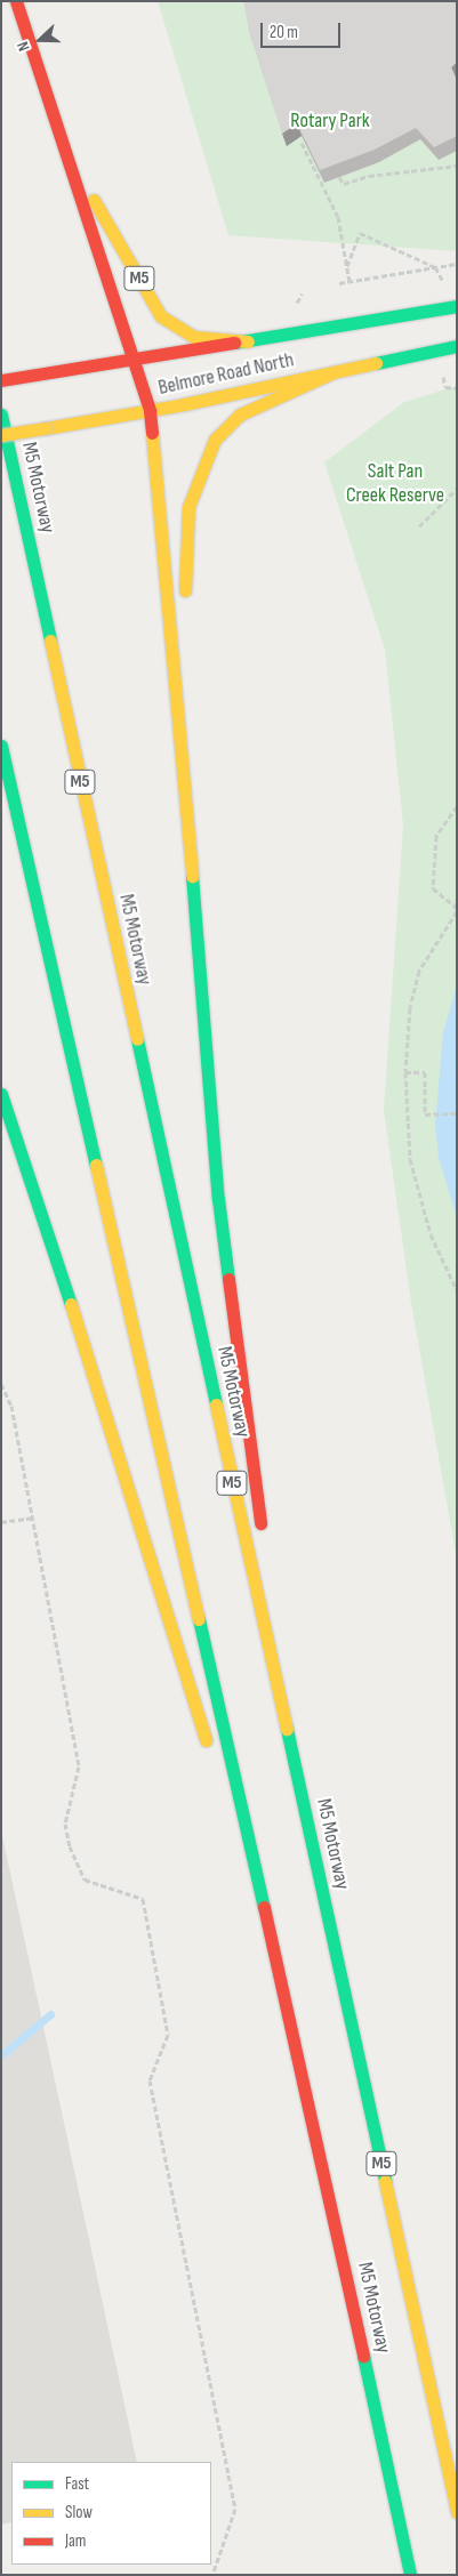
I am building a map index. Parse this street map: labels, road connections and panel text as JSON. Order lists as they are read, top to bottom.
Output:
{
  "streets": {
    "main road": ["M5", "Belmore Road North", "M5 Motorway"]
  },
  "crossings": [
    ["M5", "Belmore Road North"]
  ],
  "parks": ["Rotary Park", "Salt Pan Creek Reserve"],
  "legend": ["Fast", "Slow", "Jam"],
  "scale_bar": "20 m",
  "north": "left"
}
